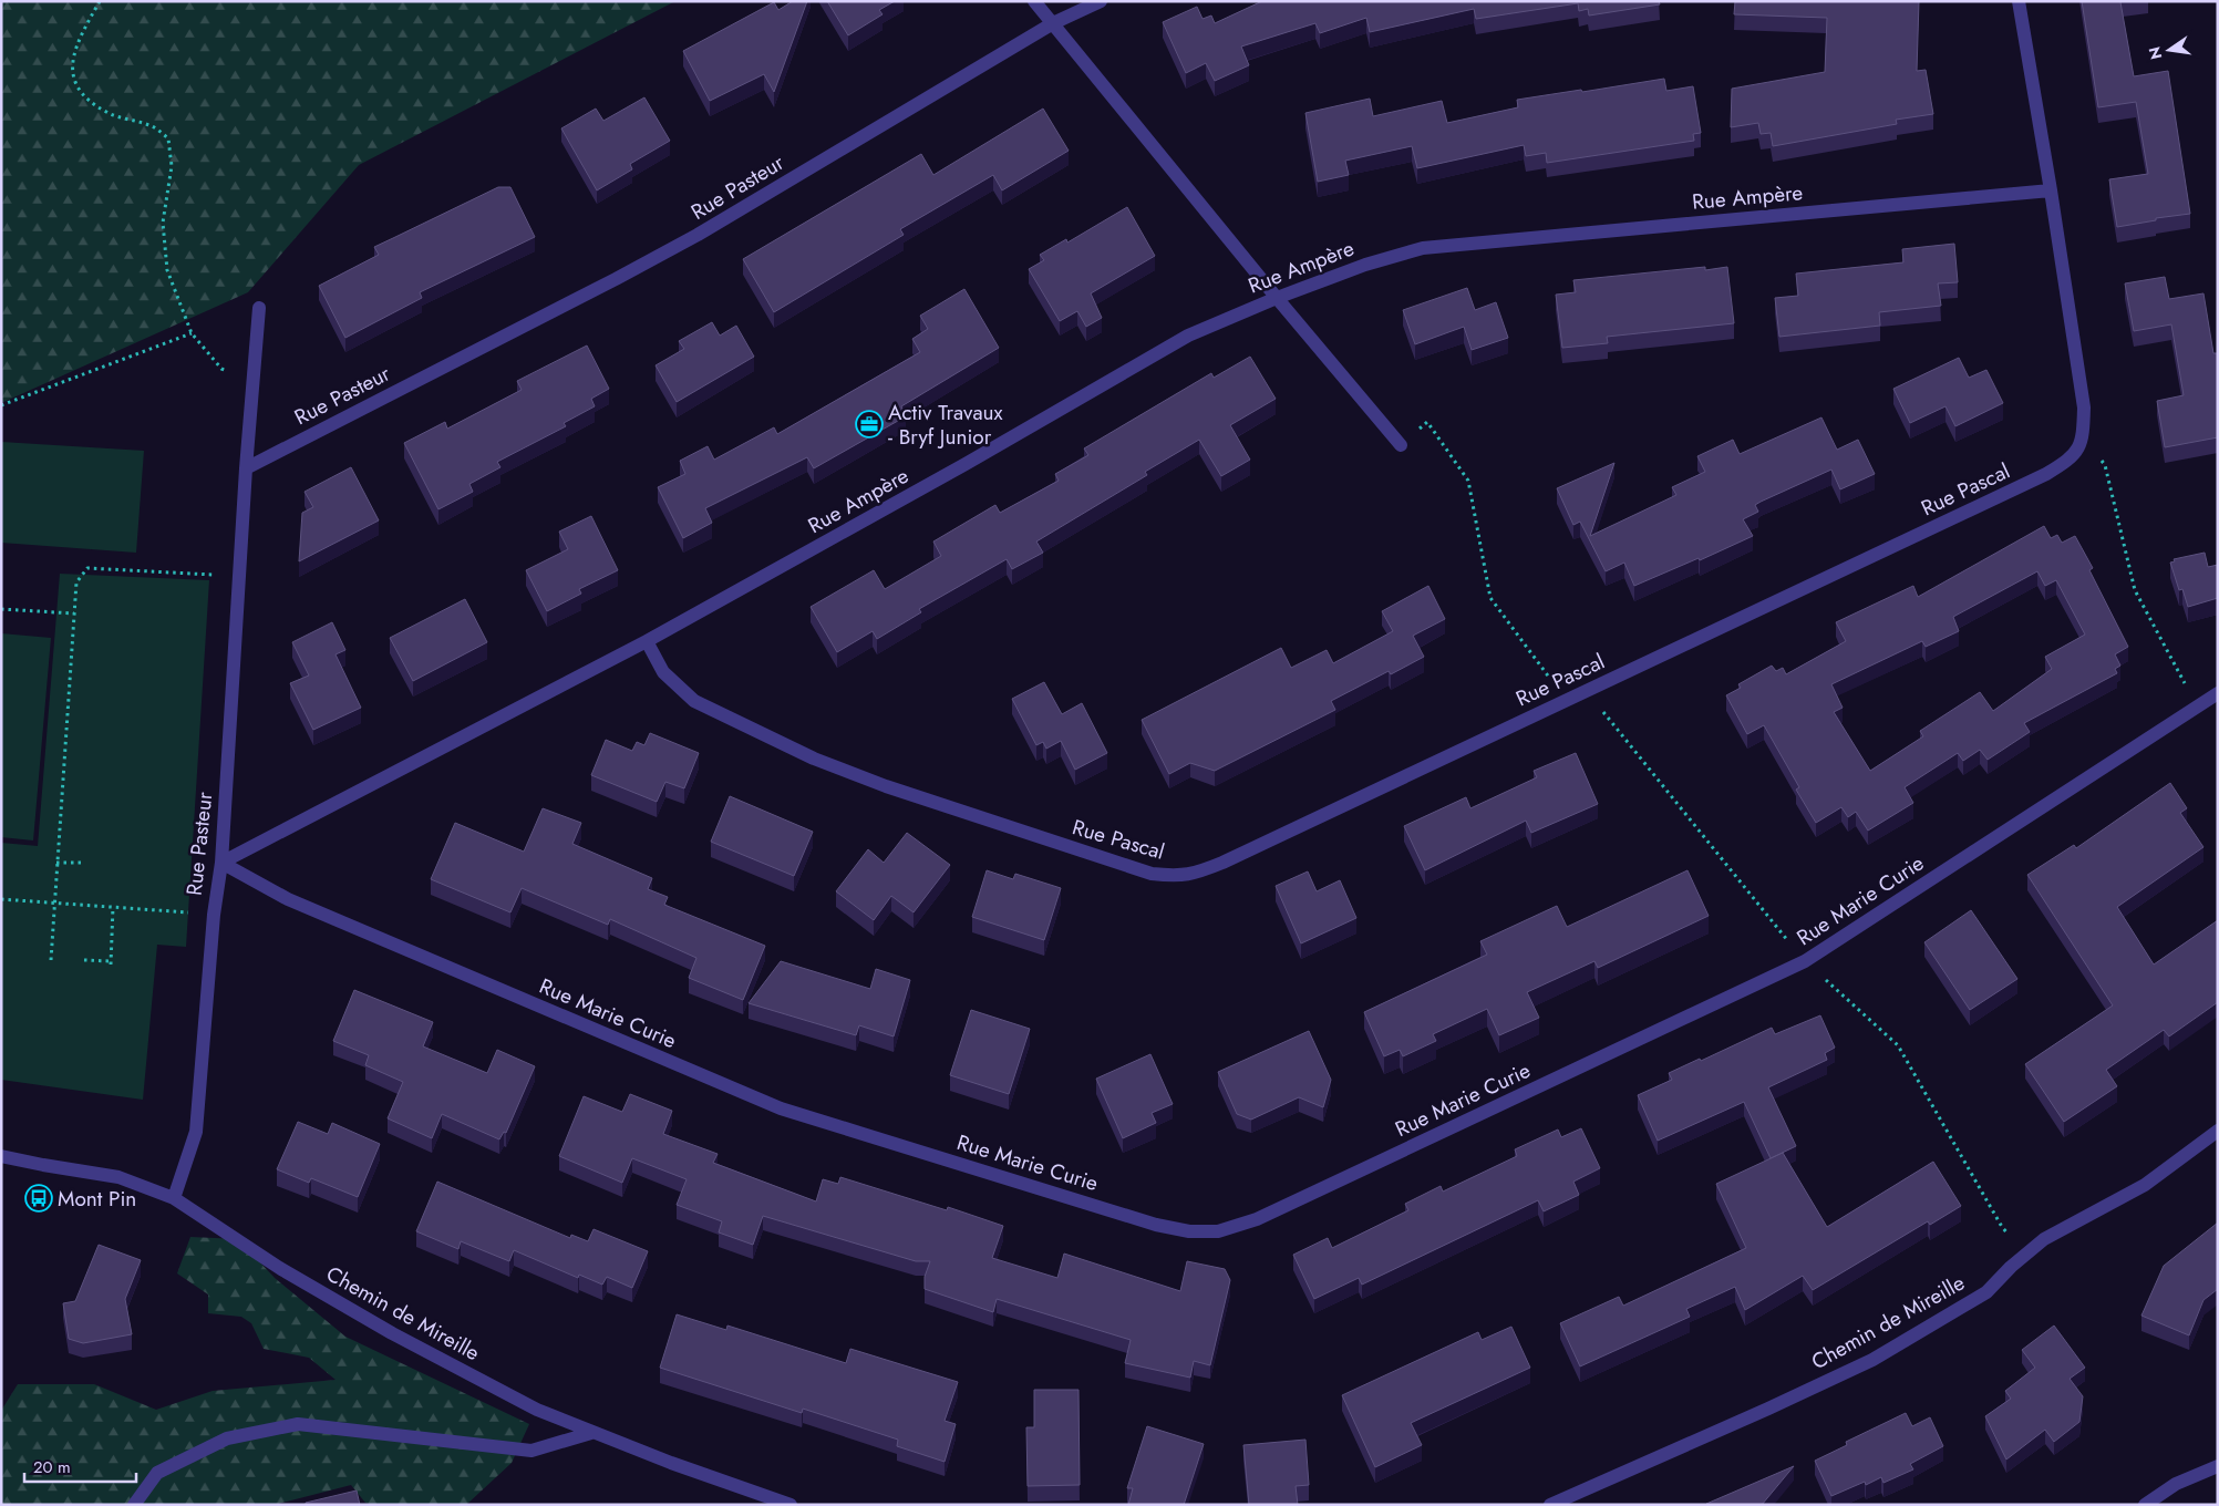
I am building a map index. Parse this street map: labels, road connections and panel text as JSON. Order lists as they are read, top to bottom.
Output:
{
  "streets": {
    "street": [
      "Rue Pasteur",
      "Rue Ampère",
      "Rue Pascal",
      "Rue Marie Curie",
      "Chemin de Mireille"
    ]
  },
  "crossings": [
    ["Rue Pasteur", "Rue Marie Curie"],
    ["Rue Pasteur", "Chemin de Mireille"],
    ["Rue Ampère", "Rue Pascal"]
  ],
  "places": {
    "office": ["Activ Travaux - Bryf Junior"],
    "bus stop": ["Mont Pin"]
  },
  "scale_bar": "20 m",
  "north": "left"
}
